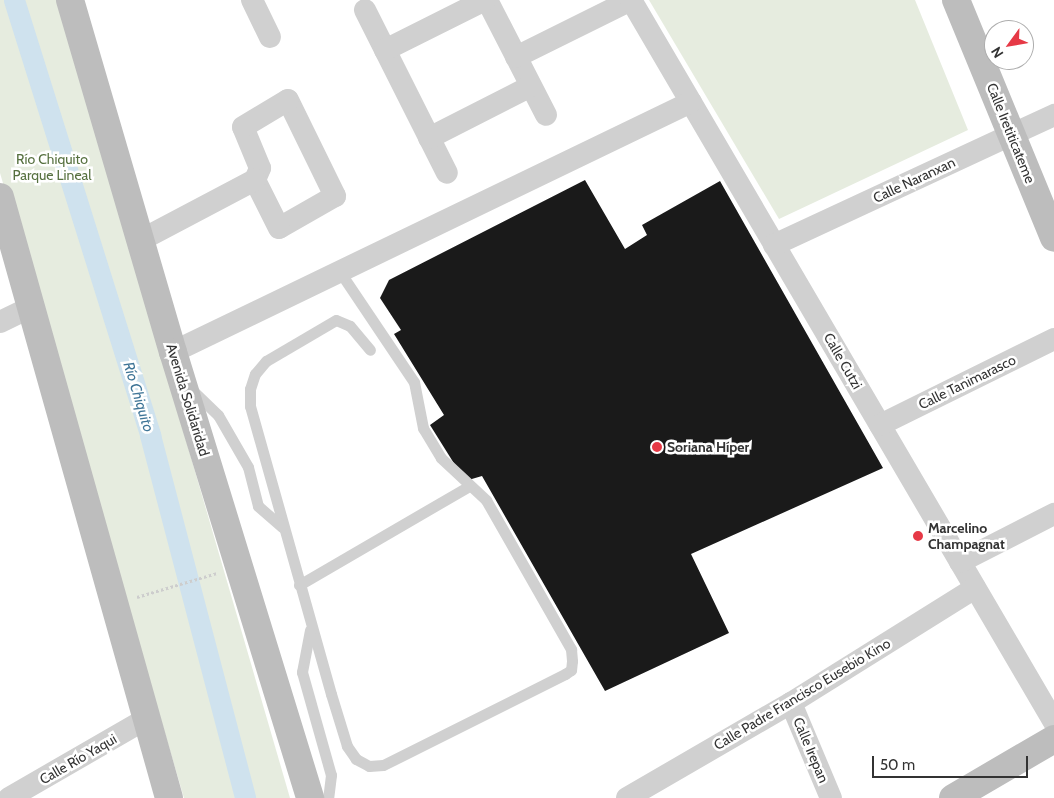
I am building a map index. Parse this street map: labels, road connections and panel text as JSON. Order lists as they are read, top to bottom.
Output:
{
  "streets": {
    "main road": ["Calle Iretiticateme", "Avenida Solidaridad"],
    "street": [
      "Calle Naranxan",
      "Calle Cutzi",
      "Calle Tanimarasco",
      "Calle Padre Francisco Eusebio Kino",
      "Calle Irepan",
      "Calle Río Yaqui"
    ]
  },
  "crossings": [
    ["Calle Iretiticateme", "Calle Naranxan"],
    ["Calle Naranxan", "Calle Cutzi"],
    ["Calle Cutzi", "Calle Tanimarasco"],
    ["Calle Cutzi", "Calle Padre Francisco Eusebio Kino"],
    ["Calle Padre Francisco Eusebio Kino", "Calle Irepan"]
  ],
  "water": ["Río Chiquito"],
  "parks": ["Río Chiquito Parque Lineal"],
  "places": ["Soriana Híper", "Marcelino Champagnat"],
  "scale_bar": "50 m",
  "north": "bottom left"
}
